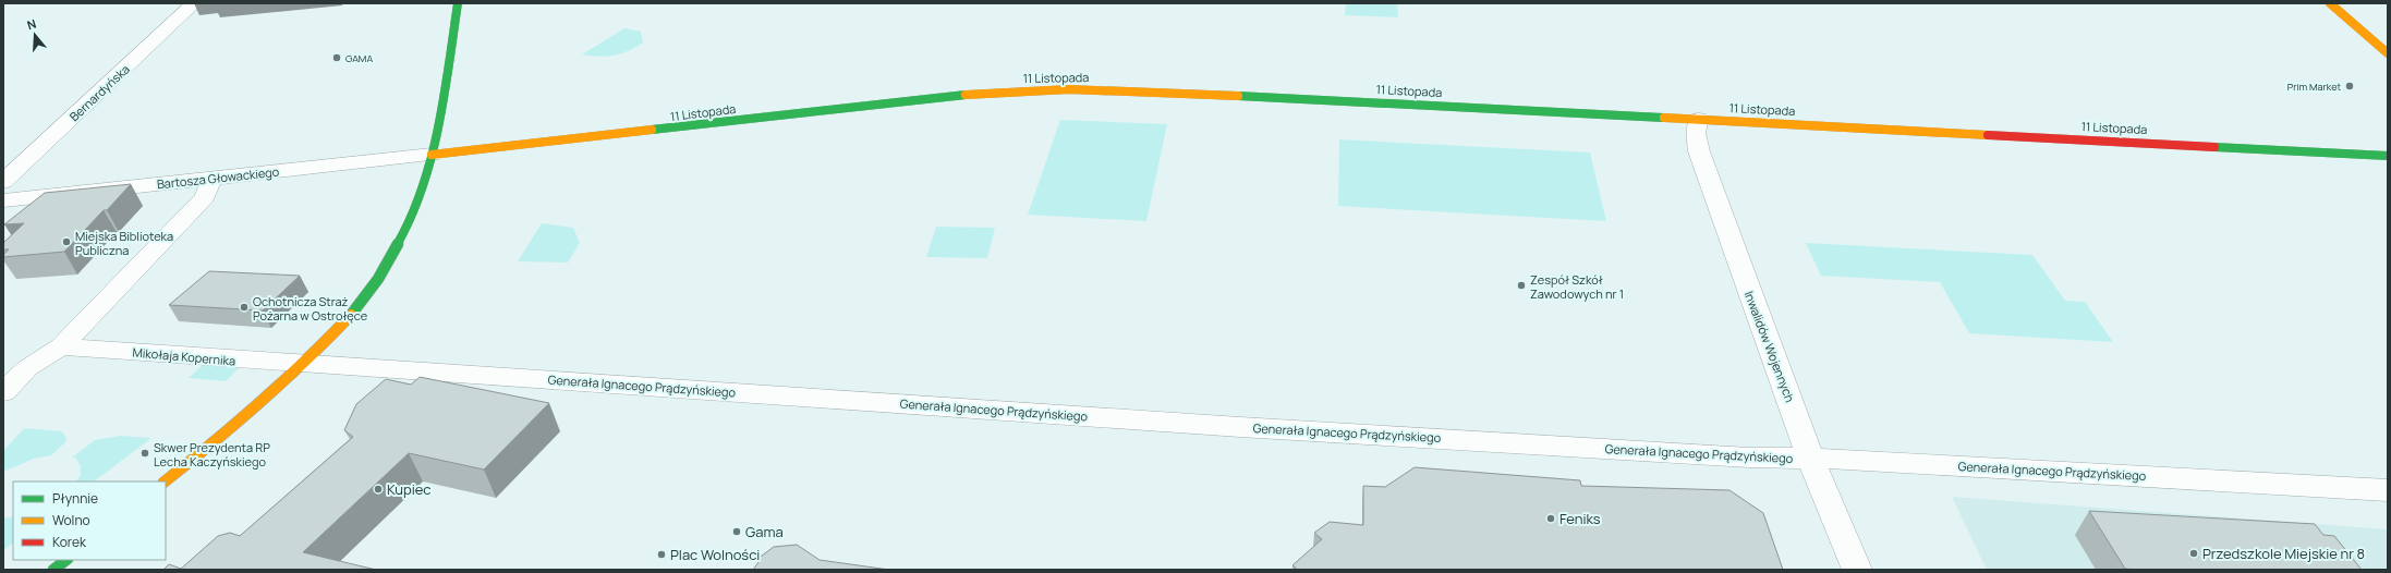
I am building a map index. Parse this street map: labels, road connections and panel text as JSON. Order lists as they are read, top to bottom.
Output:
{
  "streets": {
    "street": [
      "11 Listopada",
      "Bernardyńska",
      "Bartosza Głowackiego",
      "Inwalidów Wojennych",
      "Mikołaja Kopernika",
      "Generała Ignacego Prądzyńskiego"
    ]
  },
  "crossings": [
    ["11 Listopada", "Bartosza Głowackiego"],
    ["11 Listopada", "Inwalidów Wojennych"],
    ["Inwalidów Wojennych", "Generała Ignacego Prądzyńskiego"],
    ["Mikołaja Kopernika", "Generała Ignacego Prądzyńskiego"]
  ],
  "places": [
    "GAMA",
    "Prim Market",
    "Miejska Biblioteka Publiczna",
    "Zespół Szkół Zawodowych nr 1",
    "Ochotnicza Straż Pożarna w Ostrołęce",
    "Skwer Prezydenta RP Lecha Kaczyńskiego",
    "Kupiec",
    "Feniks",
    "Gama",
    "Przedszkole Miejskie nr 8",
    "Plac Wolności"
  ],
  "legend": ["Płynnie", "Wolno", "Korek"],
  "north": "top"
}
